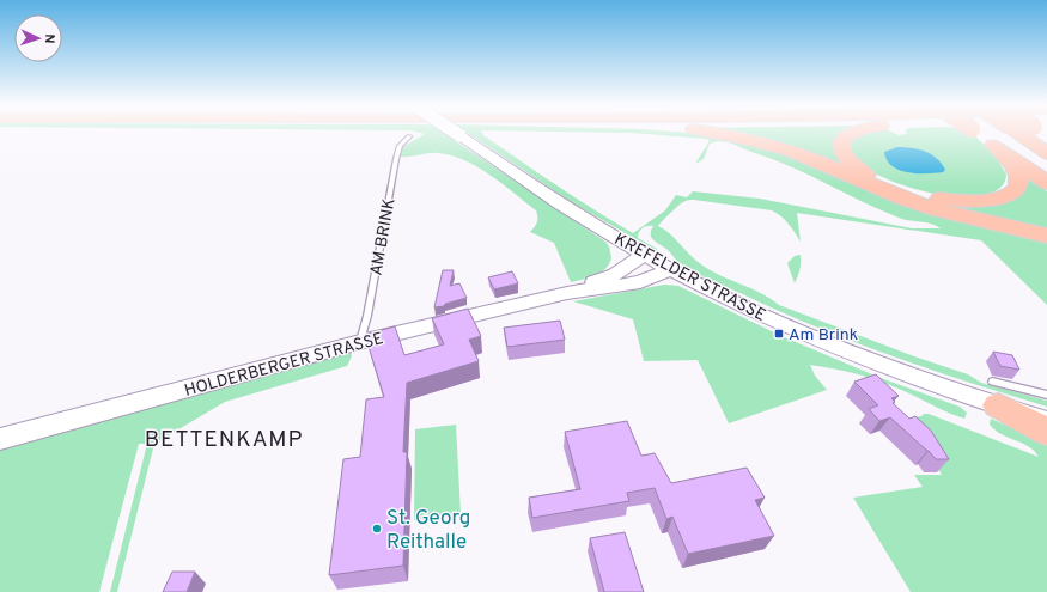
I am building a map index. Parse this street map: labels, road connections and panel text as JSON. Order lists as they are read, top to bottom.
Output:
{
  "streets": {
    "main road": ["KREFELDER STRASSE", "HOLDERBERGER STRASSE"],
    "lane": ["AM BRINK"]
  },
  "crossings": [
    ["AM BRINK", "HOLDERBERGER STRASSE"],
    ["KREFELDER STRASSE", "HOLDERBERGER STRASSE"]
  ],
  "districts": ["BETTENKAMP"],
  "places": {
    "transit": ["Am Brink"],
    "other": ["St. Georg Reithalle"]
  },
  "north": "right"
}
